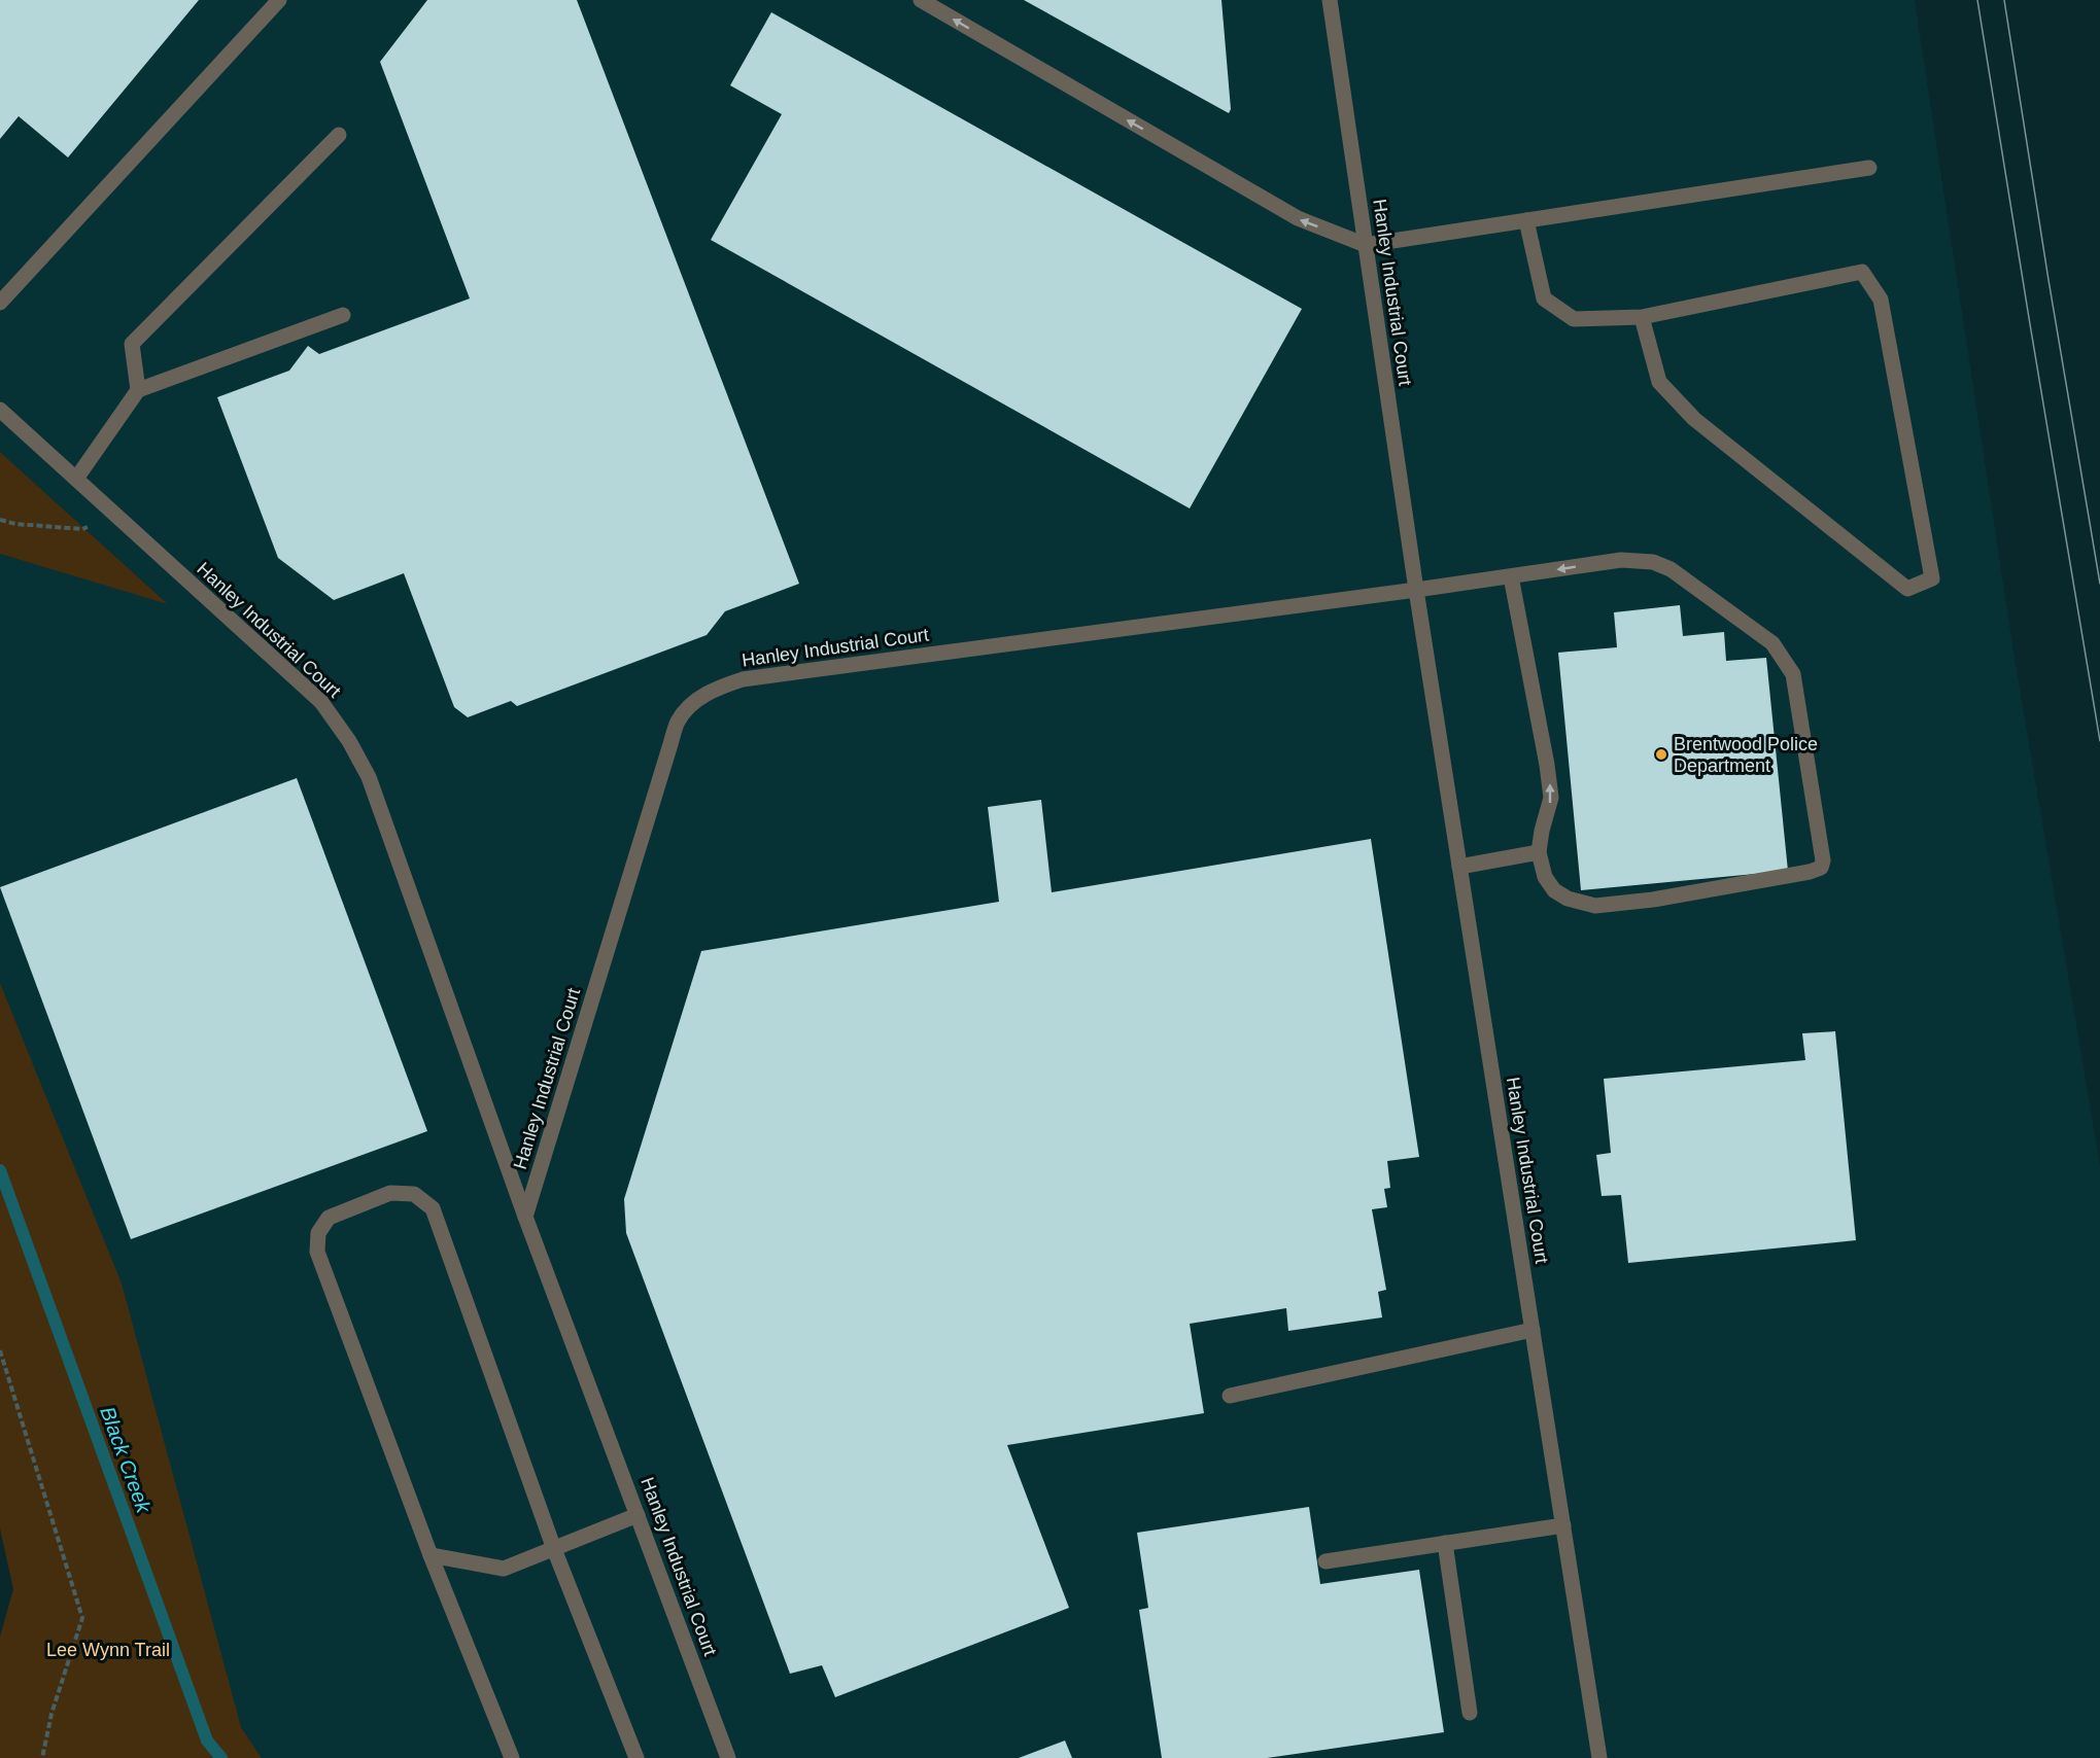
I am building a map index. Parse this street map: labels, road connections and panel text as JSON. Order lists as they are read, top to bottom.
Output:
{
  "streets": {
    "street": ["Hanley Industrial Court"]
  },
  "water": ["Black Creek"],
  "parks": ["Lee Wynn Trail"],
  "places": ["Brentwood Police Department"]
}
